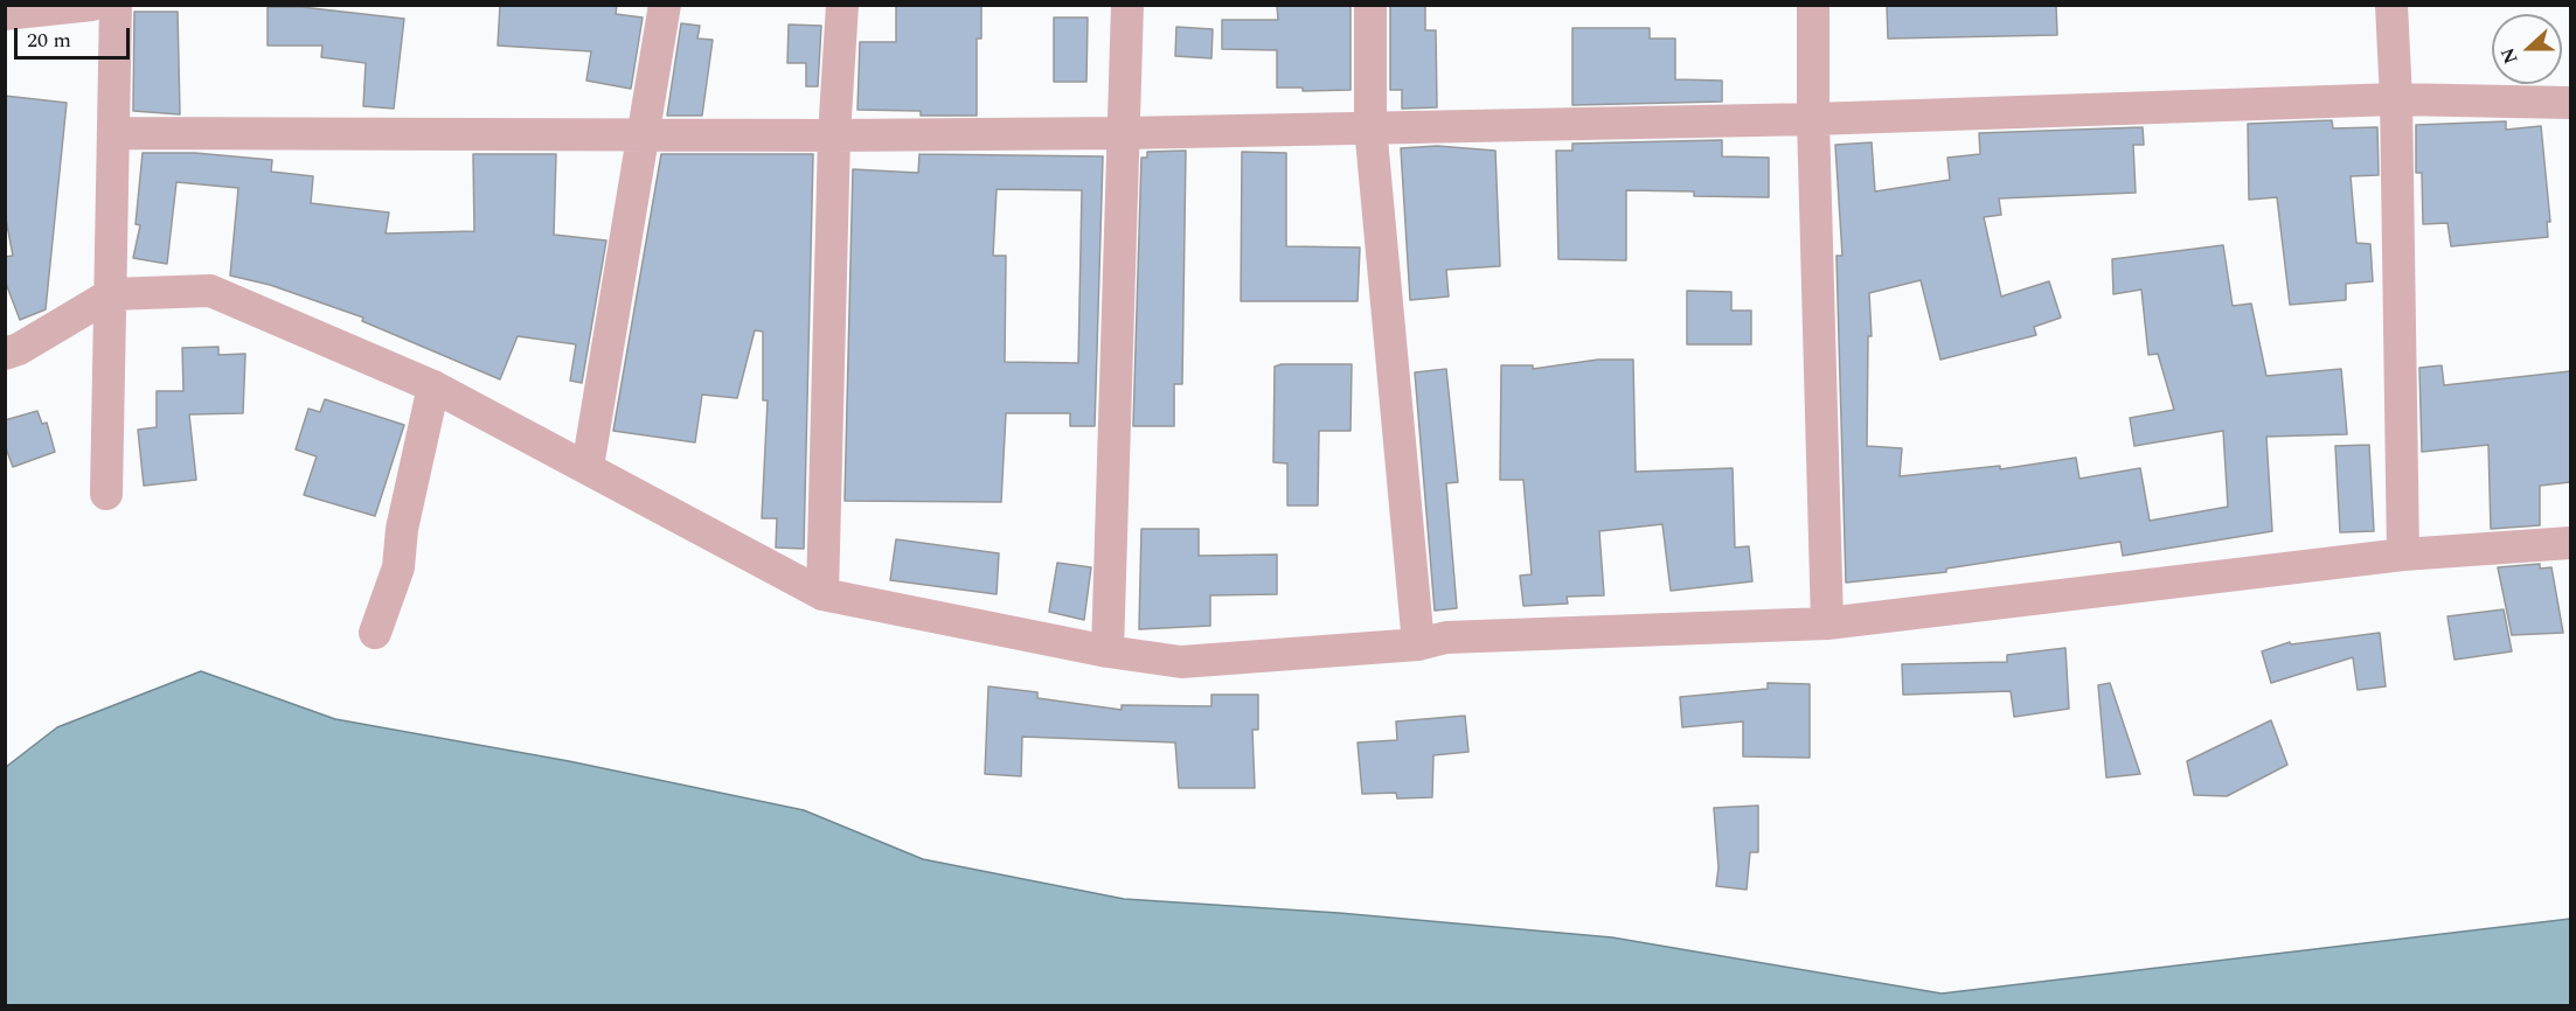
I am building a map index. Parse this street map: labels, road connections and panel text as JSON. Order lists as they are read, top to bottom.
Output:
{
  "scale_bar": "20 m",
  "north": "left"
}
